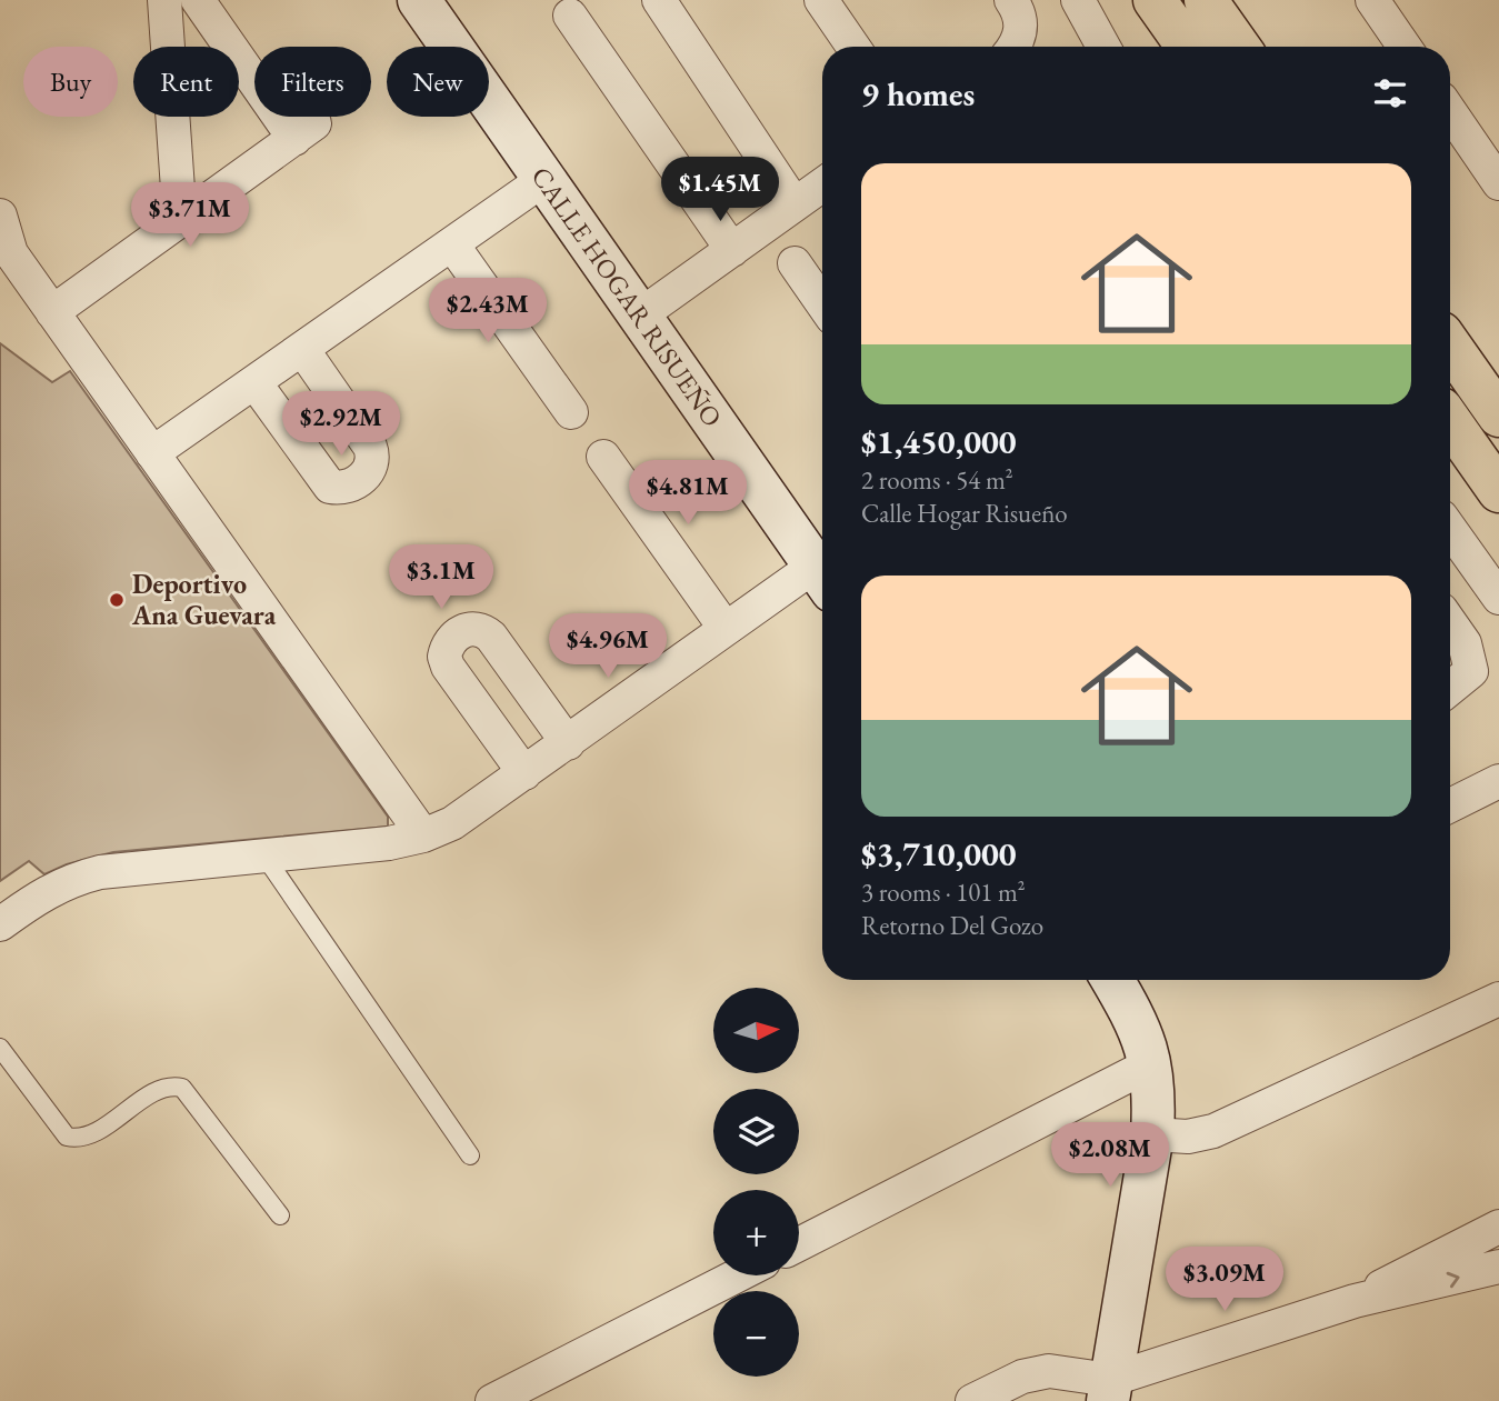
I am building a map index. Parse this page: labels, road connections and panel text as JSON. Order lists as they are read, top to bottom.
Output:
{
  "streets": {
    "street": ["CALLE HOGAR RISUEÑO"]
  },
  "places": ["Deportivo Ana Guevara"],
  "north": "right",
  "page": {
    "chip": [
      "Buy",
      "Rent",
      "Filters",
      "New"
    ],
    "heading": "9 homes",
    "list": [
      {
        "name": "$1,450,000",
        "note": "2 rooms · 54 m² · Calle Hogar Risueño"
      },
      {
        "name": "$3,710,000",
        "note": "3 rooms · 101 m² · Retorno Del Gozo"
      }
    ],
    "price": [
      "$1.45M",
      "$3.71M",
      "$2.43M",
      "$2.92M",
      "$4.81M",
      "$3.1M",
      "$4.96M",
      "$2.08M",
      "$3.09M"
    ],
    "map_buttons": ["+", "−"]
  }
}
